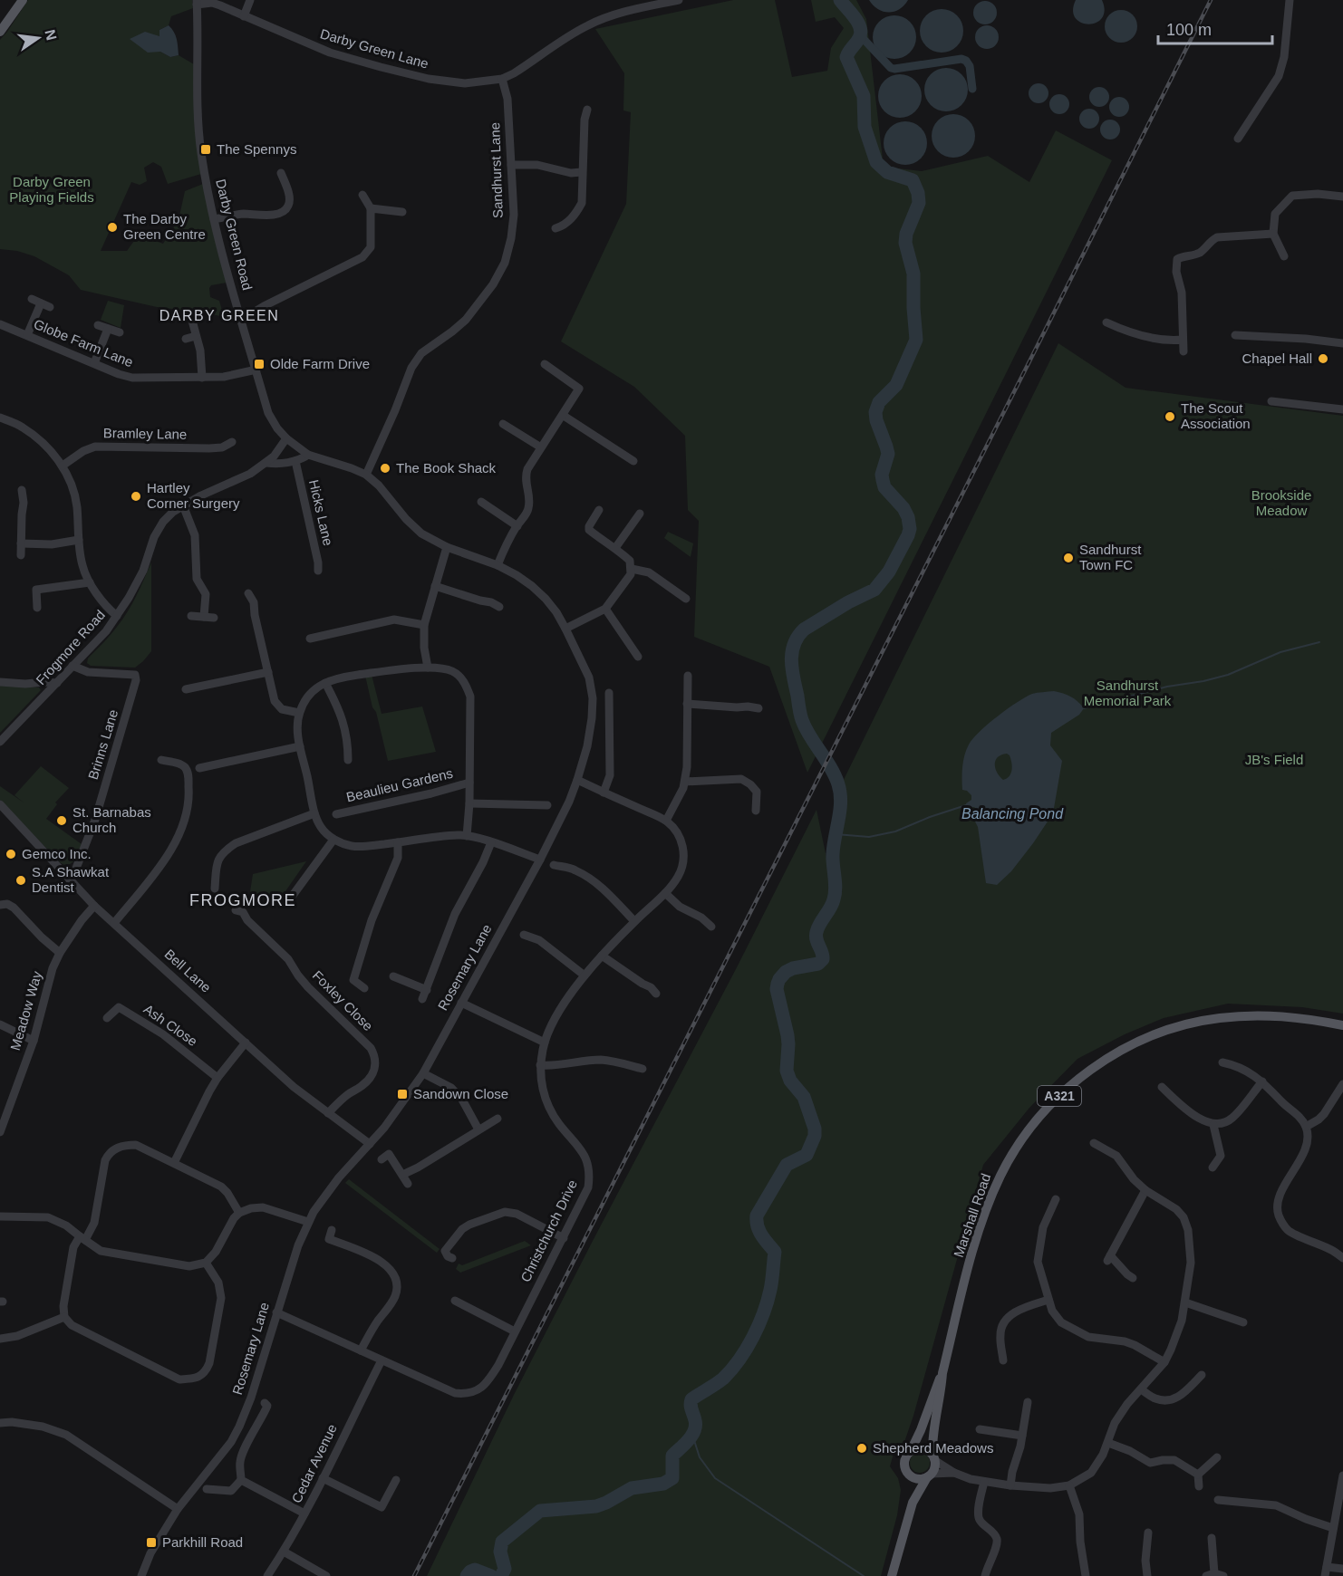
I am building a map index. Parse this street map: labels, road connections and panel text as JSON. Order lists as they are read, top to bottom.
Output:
{
  "streets": {
    "main road": ["A321", "Marshall Road"],
    "street": [
      "Darby Green Lane",
      "Sandhurst Lane",
      "Darby Green Road",
      "Globe Farm Lane",
      "Bramley Lane",
      "Hicks Lane",
      "Frogmore Road",
      "Brinns Lane",
      "Beaulieu Gardens",
      "Rosemary Lane",
      "Bell Lane",
      "Foxley Close",
      "Meadow Way",
      "Ash Close",
      "Christchurch Drive",
      "Cedar Avenue"
    ]
  },
  "crossings": [
    ["Darby Green Lane", "Sandhurst Lane"],
    ["Darby Green Lane", "Darby Green Road"],
    ["Sandhurst Lane", "Rosemary Lane"],
    ["Darby Green Road", "Globe Farm Lane"],
    ["Darby Green Road", "Frogmore Road"],
    ["Darby Green Road", "Rosemary Lane"],
    ["Hicks Lane", "Frogmore Road"],
    ["Frogmore Road", "Brinns Lane"],
    ["Frogmore Road", "Rosemary Lane"],
    ["Brinns Lane", "Bell Lane"],
    ["Rosemary Lane", "Bell Lane"],
    ["Rosemary Lane", "Christchurch Drive"],
    ["Bell Lane", "Foxley Close"],
    ["Bell Lane", "Meadow Way"],
    ["A321", "Marshall Road"],
    ["Christchurch Drive", "Cedar Avenue"]
  ],
  "districts": ["DARBY GREEN", "FROGMORE"],
  "water": ["Balancing Pond"],
  "parks": [
    "Darby Green Playing Fields",
    "Brookside Meadow",
    "Sandhurst Memorial Park",
    "JB's Field"
  ],
  "places": {
    "transit": [
      "The Spennys",
      "Olde Farm Drive",
      "Sandown Close",
      "Parkhill Road"
    ],
    "other": [
      "The Darby Green Centre",
      "Chapel Hall",
      "The Scout Association",
      "The Book Shack",
      "Hartley Corner Surgery",
      "Sandhurst Town FC",
      "St. Barnabas Church",
      "Gemco Inc.",
      "S.A Shawkat Dentist",
      "Shepherd Meadows"
    ]
  },
  "scale_bar": "100 m",
  "north": "right"
}
